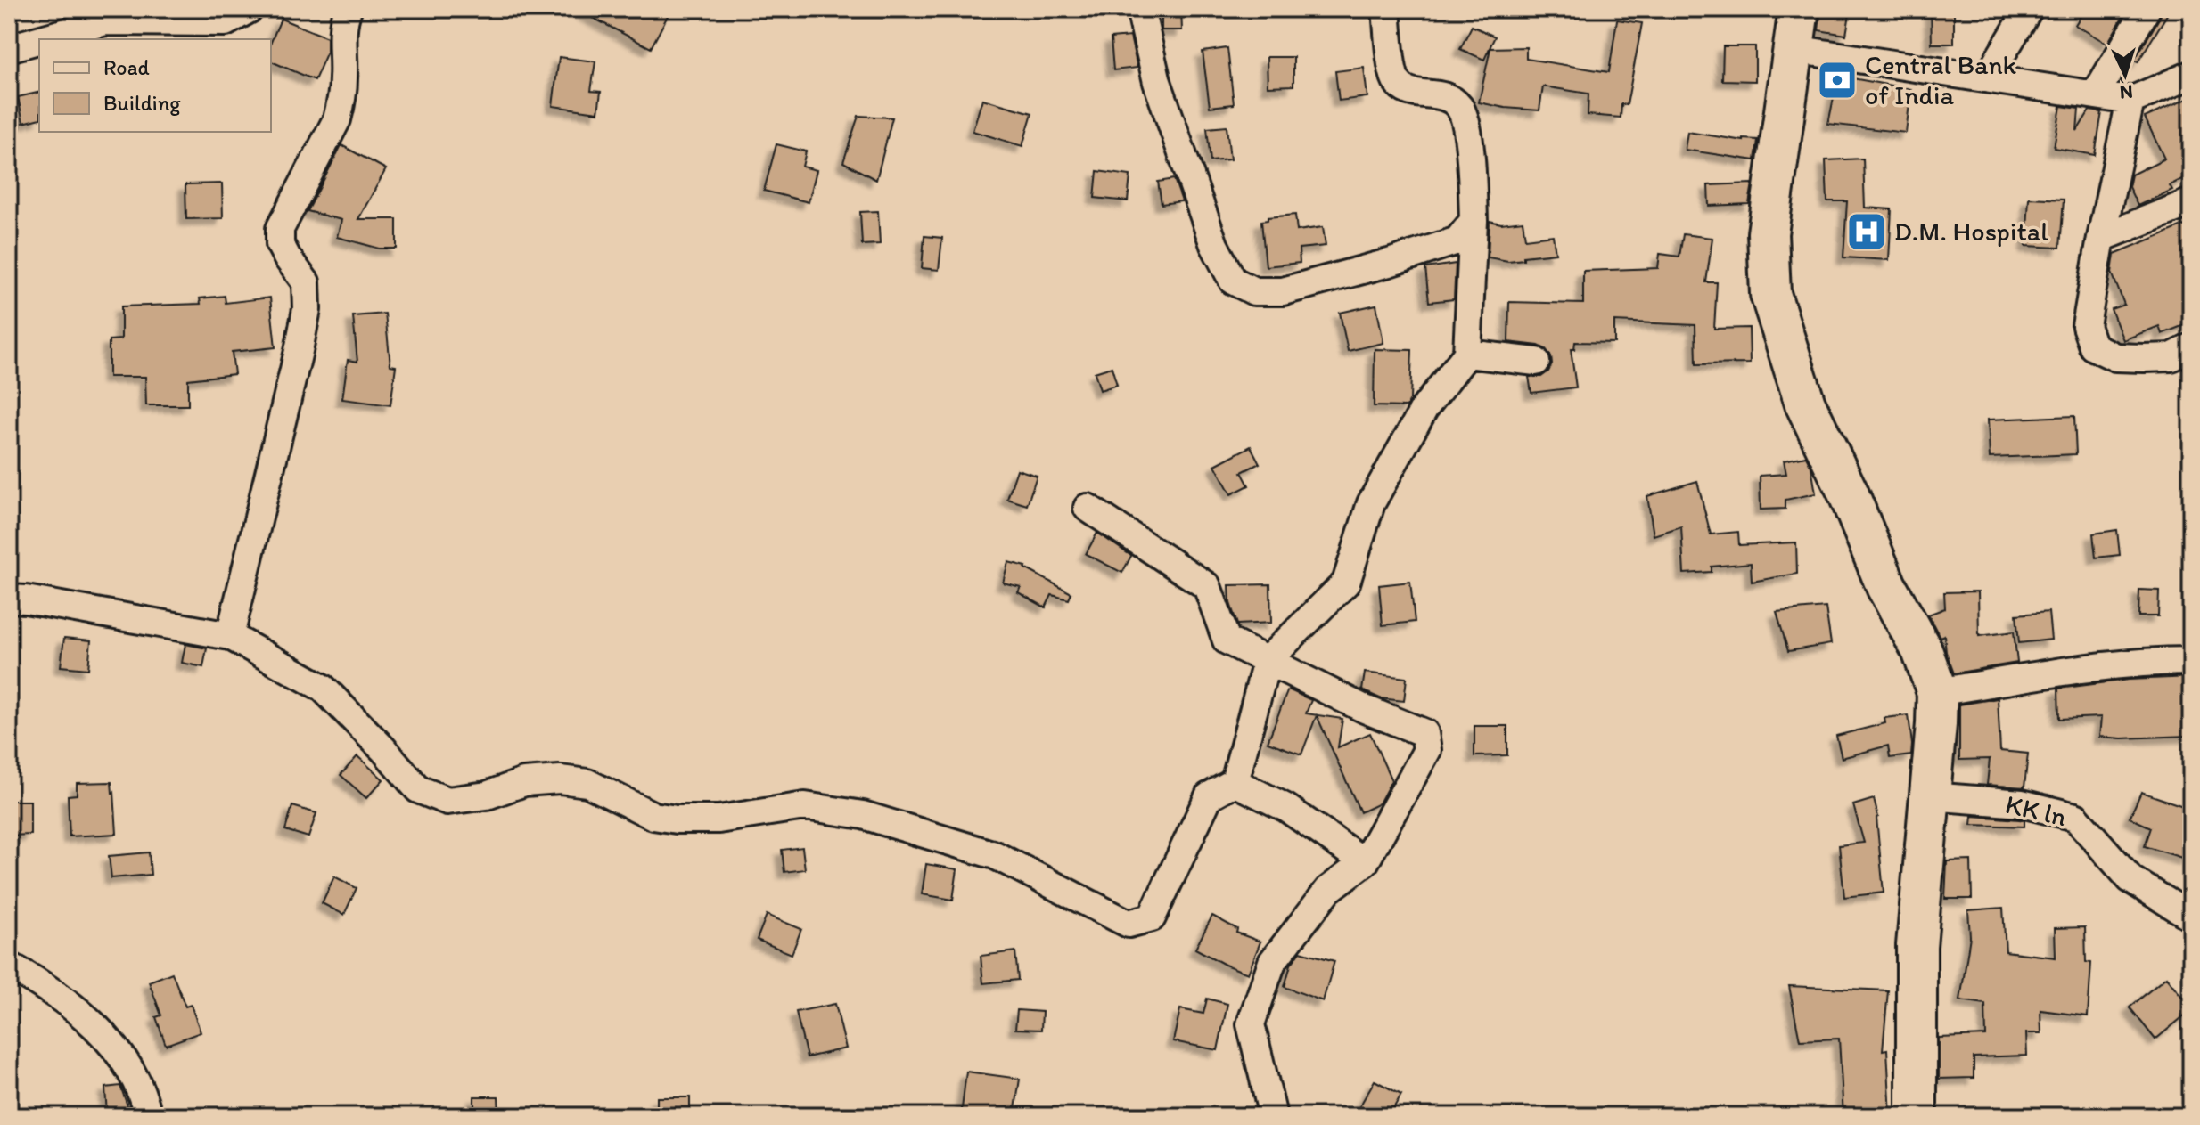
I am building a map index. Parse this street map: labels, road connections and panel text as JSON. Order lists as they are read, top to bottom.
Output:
{
  "streets": {
    "street": ["KK ln"]
  },
  "places": {
    "bank": ["Central Bank of India"],
    "hospital": ["D.M. Hospital"]
  },
  "legend": ["Road", "Building"],
  "north": "bottom"
}
